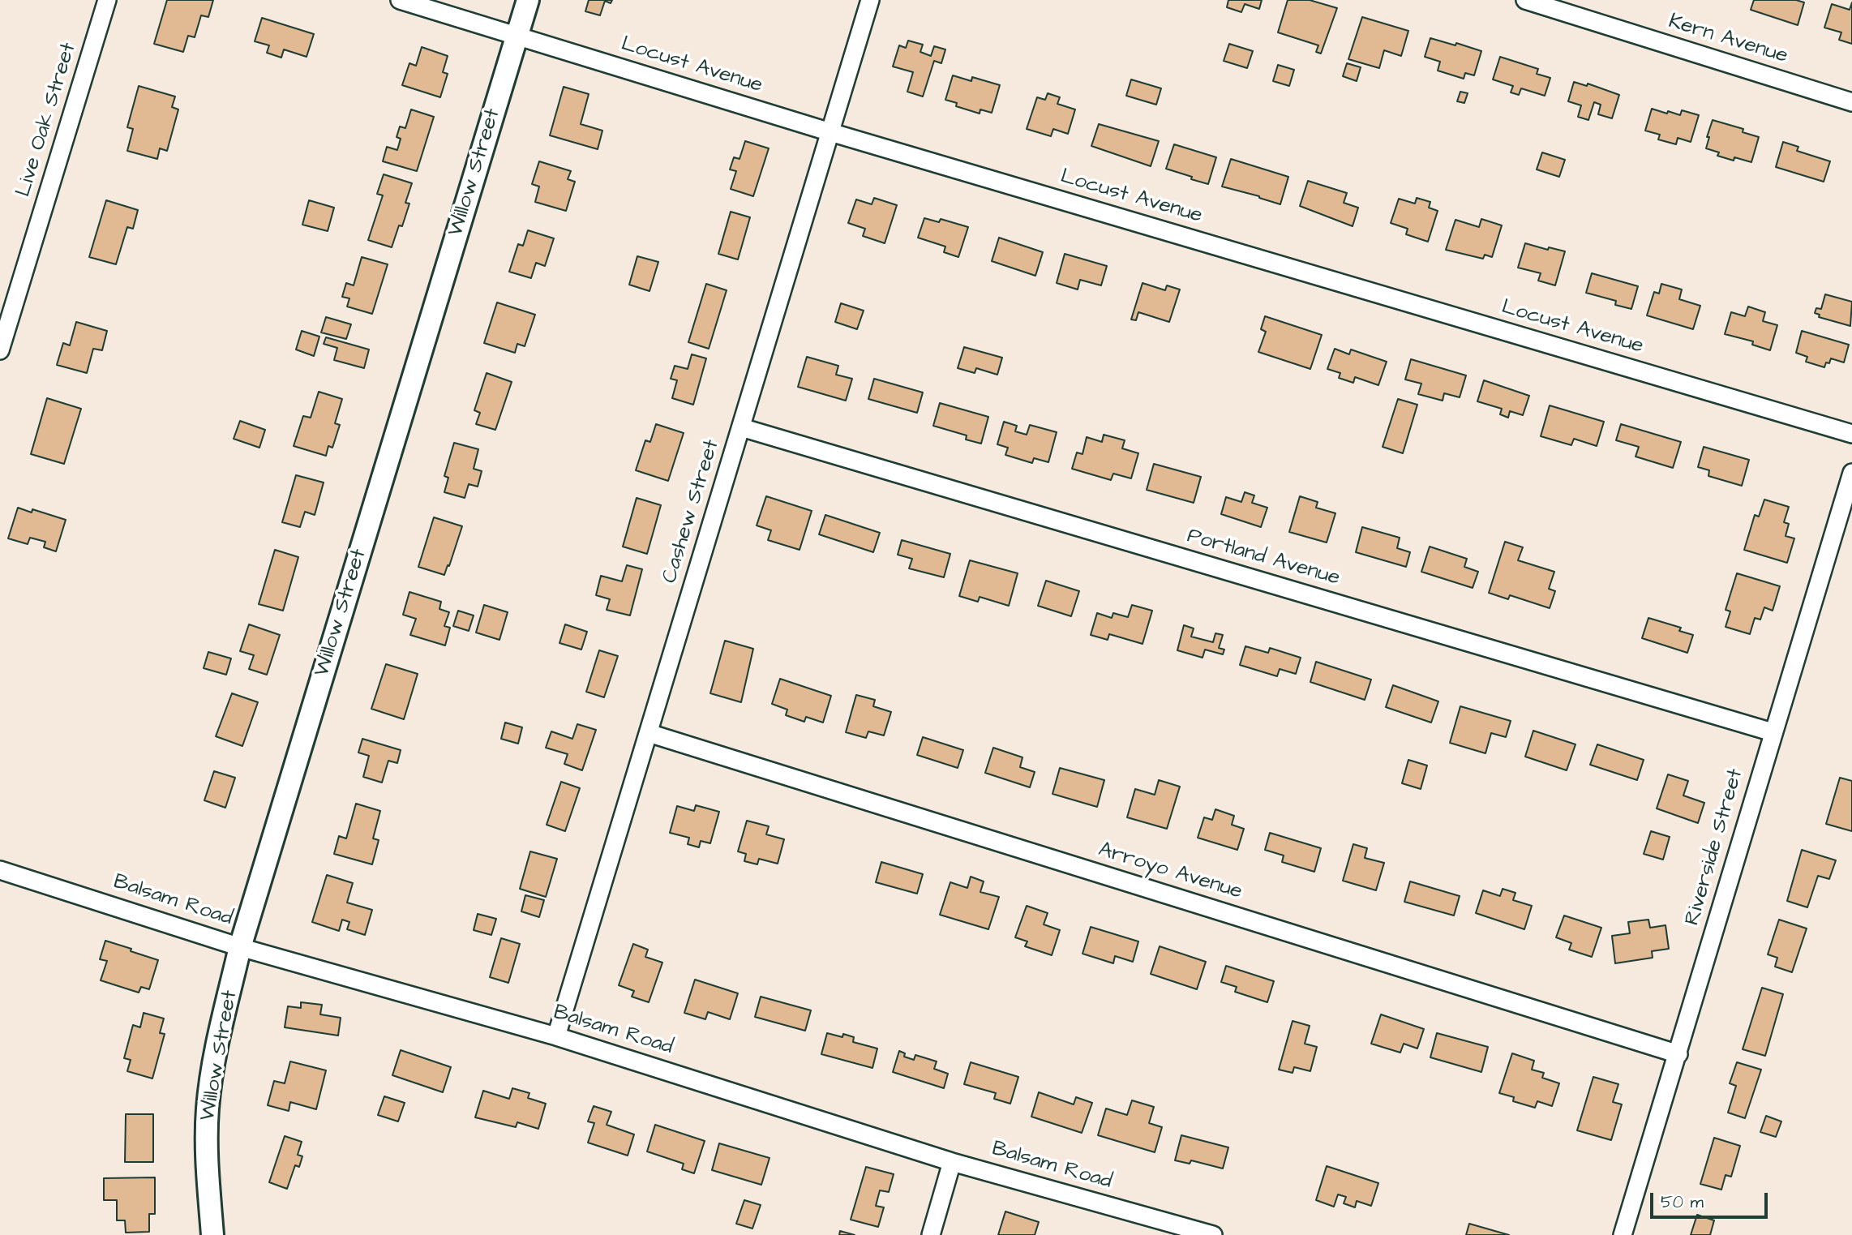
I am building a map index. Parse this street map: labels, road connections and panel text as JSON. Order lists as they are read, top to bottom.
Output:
{
  "streets": {
    "street": [
      "Kern Avenue",
      "Locust Avenue",
      "Live Oak Street",
      "Willow Street",
      "Cashew Street",
      "Portland Avenue",
      "Riverside Street",
      "Arroyo Avenue",
      "Balsam Road"
    ]
  },
  "crossings": [
    ["Locust Avenue", "Willow Street"],
    ["Locust Avenue", "Cashew Street"],
    ["Willow Street", "Balsam Road"],
    ["Cashew Street", "Portland Avenue"],
    ["Cashew Street", "Arroyo Avenue"],
    ["Cashew Street", "Balsam Road"],
    ["Portland Avenue", "Riverside Street"],
    ["Riverside Street", "Arroyo Avenue"]
  ],
  "scale_bar": "50 m"
}
